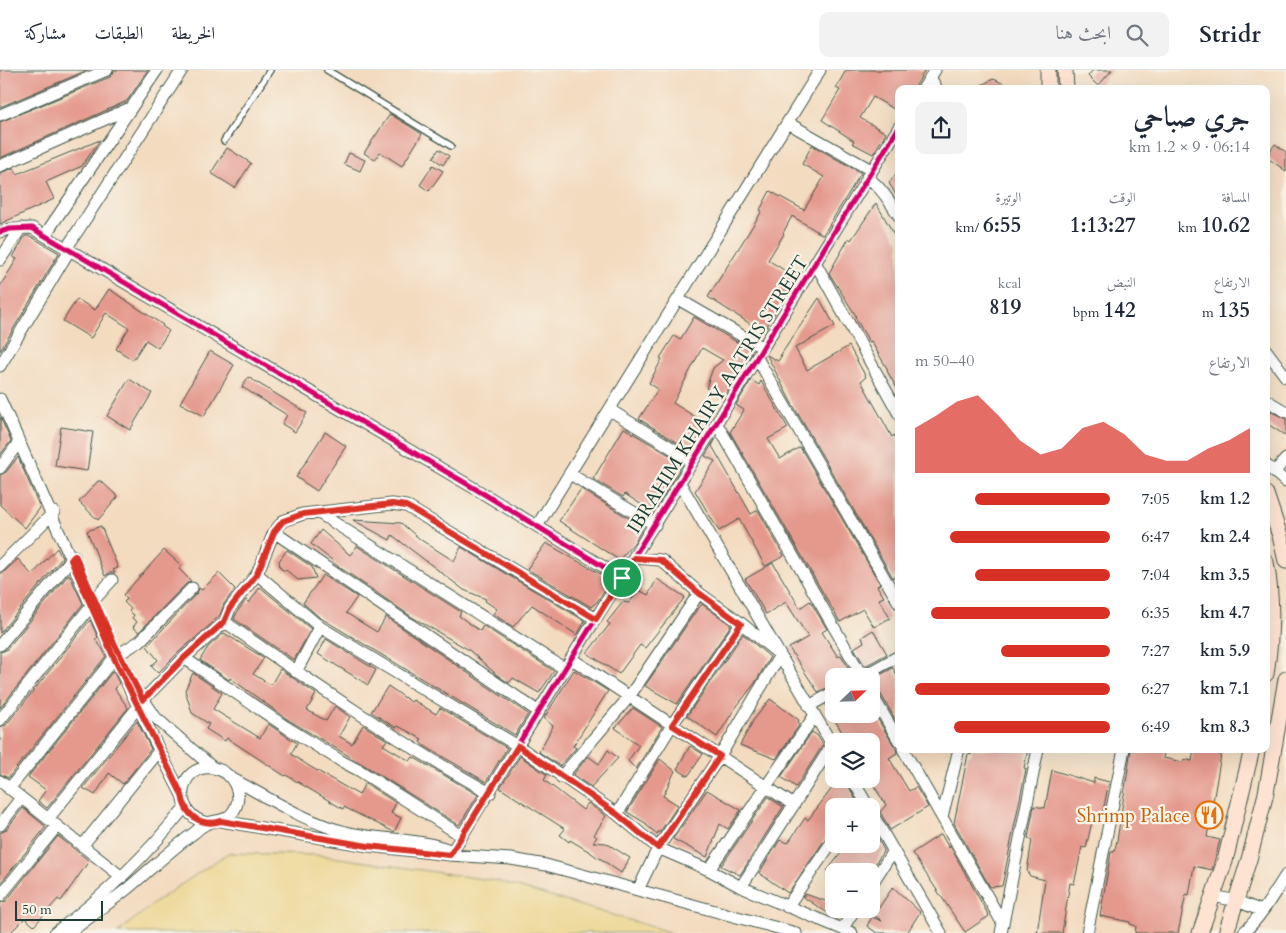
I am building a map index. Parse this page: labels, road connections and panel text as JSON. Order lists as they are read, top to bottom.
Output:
{
  "streets": {
    "street": ["IBRAHIM KHAIRY AATRIS STREET"]
  },
  "places": {
    "restaurant": ["Shrimp Palace"]
  },
  "scale_bar": "50 m",
  "north": "top right",
  "page": {
    "header": "Stridr",
    "search": "ابحث هنا",
    "nav": ["الخريطة", "الطبقات", "مشاركة"],
    "heading": ["جري صباحي", "06:14 · 9 × 1.2 km"],
    "stats": [
      ["المسافة", "10.62 km"],
      ["الوقت", "1:13:27"],
      ["الوتيرة", "6:55 /km"],
      ["الارتفاع", "135 m"],
      ["النبض", "142 bpm"],
      ["kcal", "819"]
    ],
    "chart": ["الارتفاع", "40–50 m"],
    "list": [
      {
        "name": "1.2 km",
        "note": "7:05"
      },
      {
        "name": "2.4 km",
        "note": "6:47"
      },
      {
        "name": "3.5 km",
        "note": "7:04"
      },
      {
        "name": "4.7 km",
        "note": "6:35"
      },
      {
        "name": "5.9 km",
        "note": "7:27"
      },
      {
        "name": "7.1 km",
        "note": "6:27"
      },
      {
        "name": "8.3 km",
        "note": "6:49"
      }
    ],
    "map_buttons": ["+", "−"],
    "scale": "50 m"
  }
}
